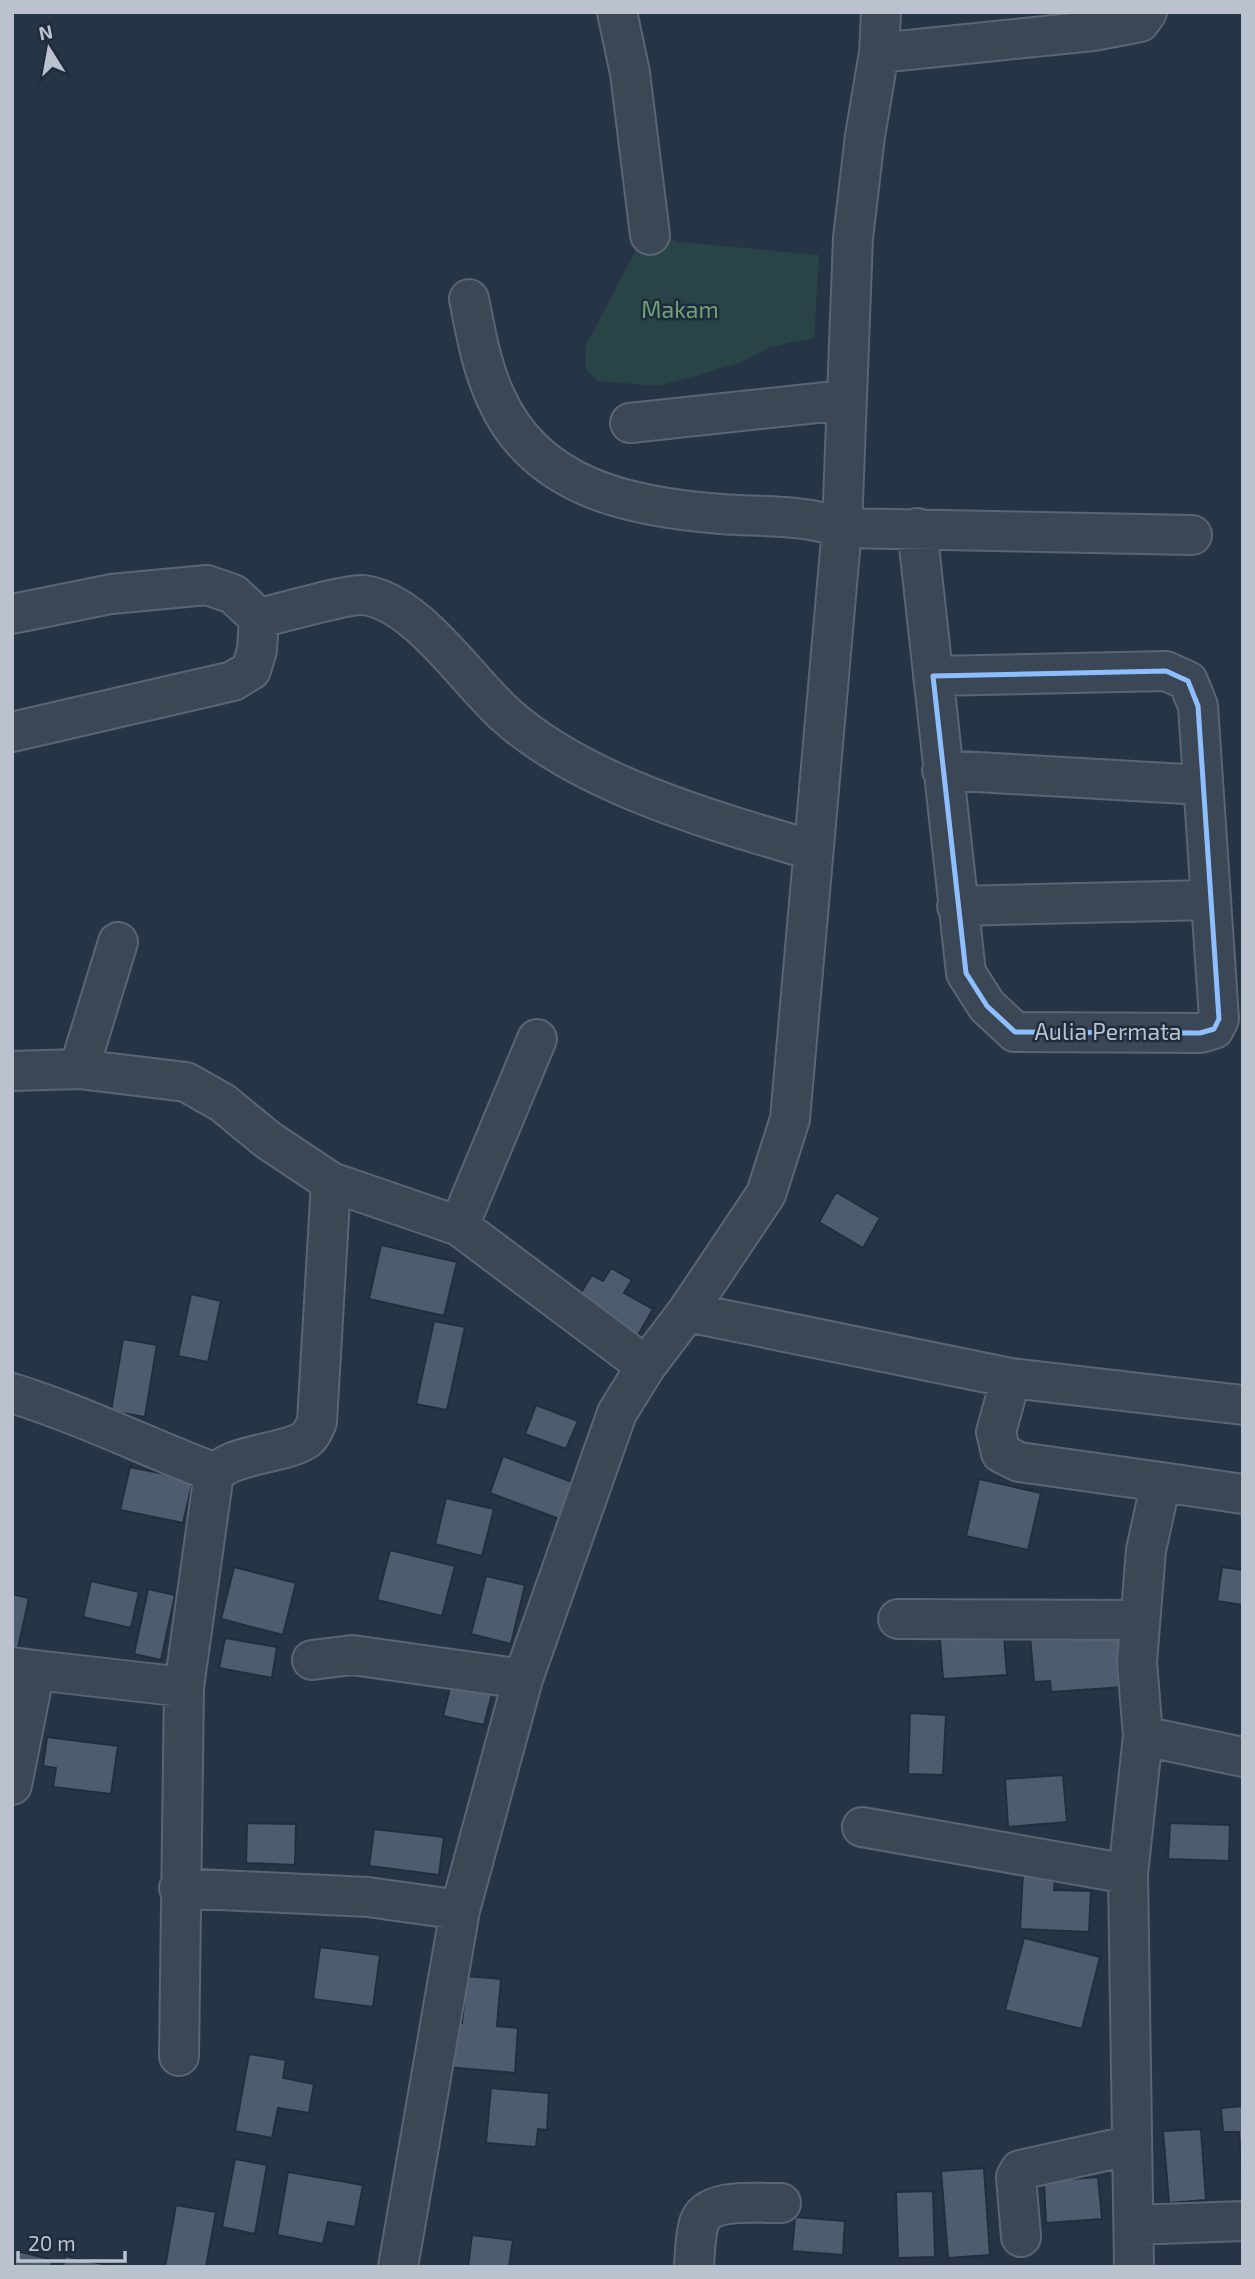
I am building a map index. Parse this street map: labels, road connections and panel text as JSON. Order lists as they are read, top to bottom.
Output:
{
  "streets": {
    "street": ["Aulia Permata"]
  },
  "parks": ["Makam"],
  "scale_bar": "20 m",
  "north": "top"
}
